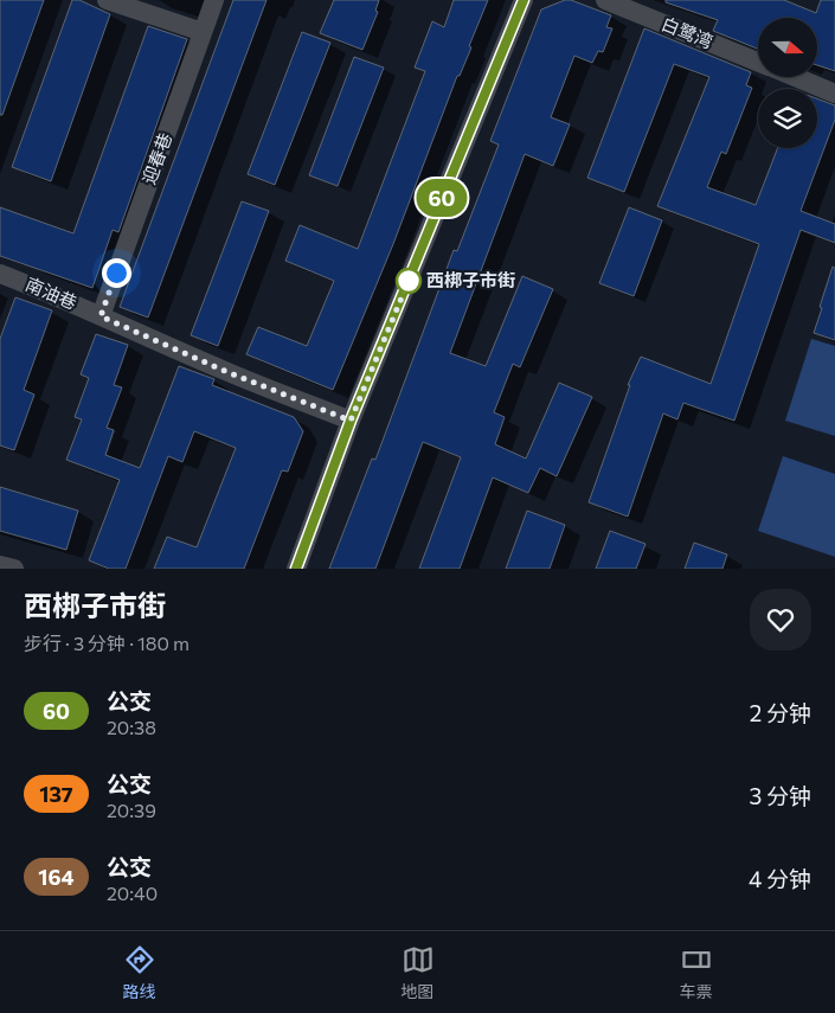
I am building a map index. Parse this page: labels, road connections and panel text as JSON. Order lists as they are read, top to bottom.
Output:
{
  "streets": {
    "street": ["白鹭湾", "迎春巷", "南油巷"]
  },
  "crossings": [
    ["迎春巷", "南油巷"]
  ],
  "places": ["西梆子市街"],
  "lines": ["bus line 60"],
  "north": "right",
  "page": {
    "on_map": "60",
    "heading": ["西梆子市街", "步行 · 3 分钟 · 180 m"],
    "list": [
      {
        "mark": "60",
        "name": "公交",
        "note": "20:38",
        "value": "2 分钟"
      },
      {
        "mark": "137",
        "name": "公交",
        "note": "20:39",
        "value": "3 分钟"
      },
      {
        "mark": "164",
        "name": "公交",
        "note": "20:40",
        "value": "4 分钟"
      }
    ],
    "tabs": ["路线", "地图", "车票"]
  }
}
